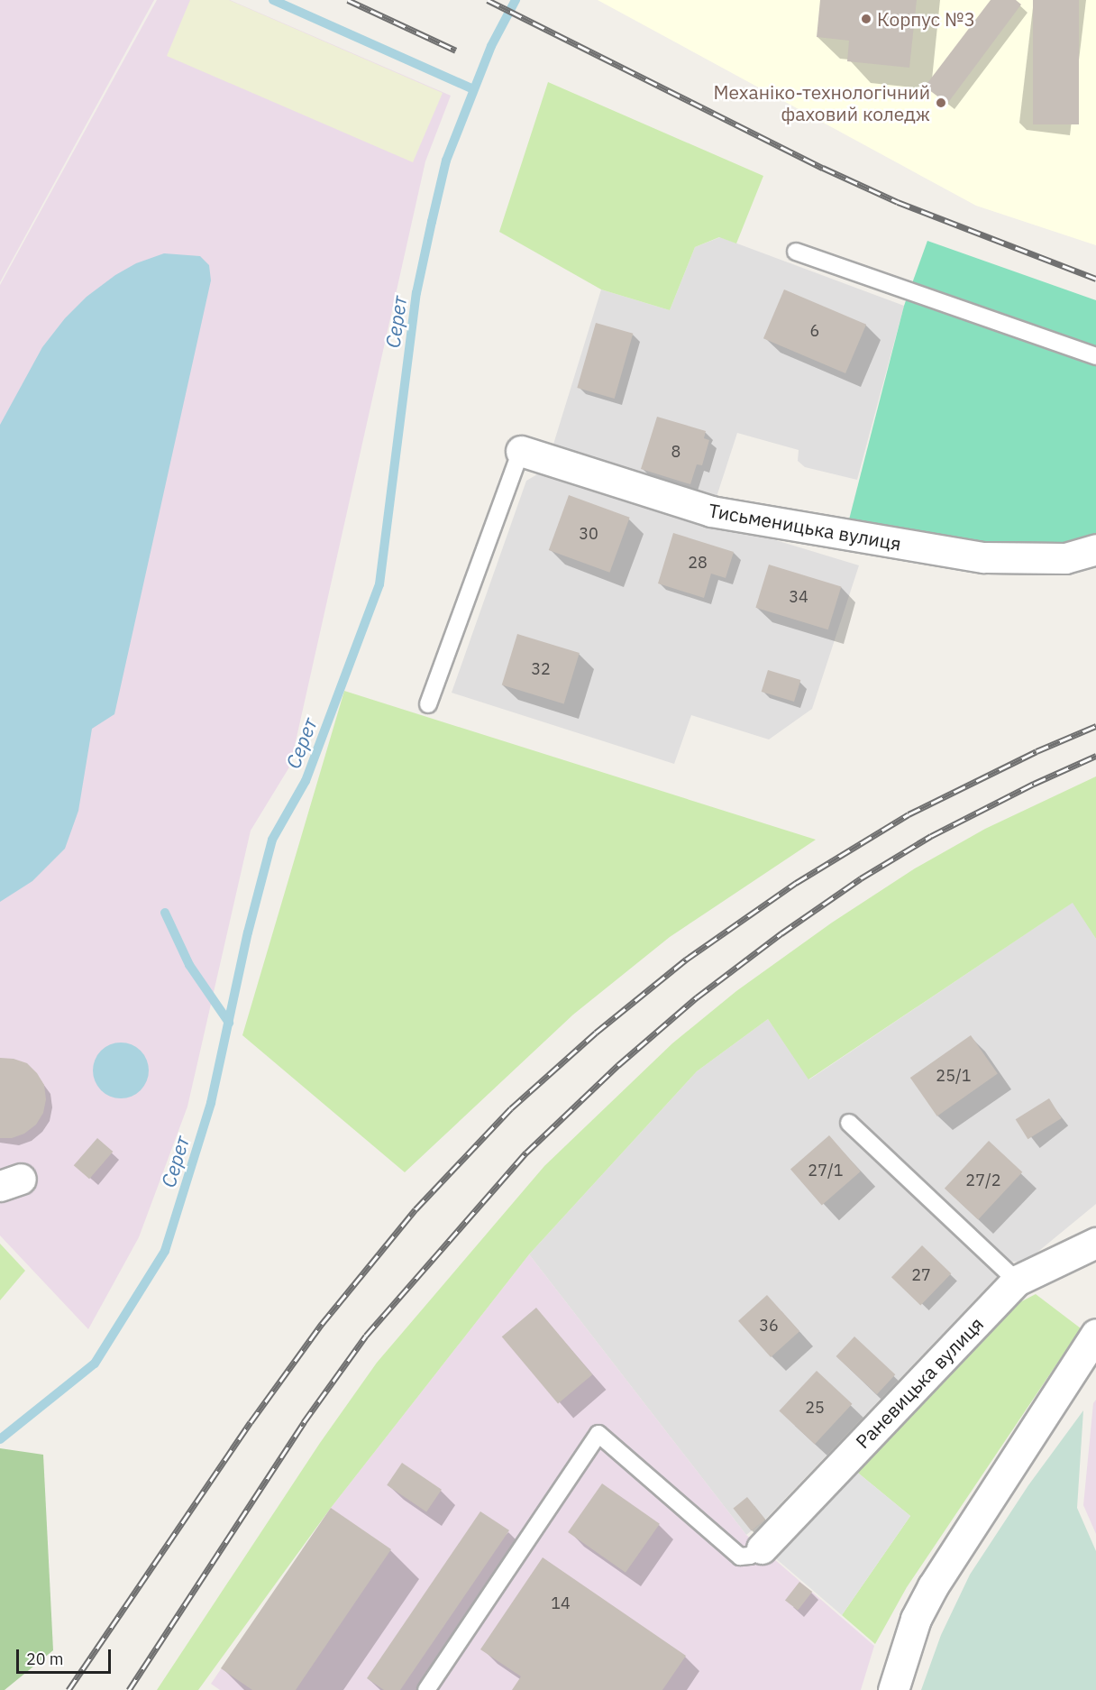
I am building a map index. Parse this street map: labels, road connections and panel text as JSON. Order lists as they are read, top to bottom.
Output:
{
  "streets": {
    "street": ["Тисьменицька вулиця", "Раневицька вулиця"]
  },
  "water": ["Серет"],
  "places": ["Корпус №3", "Механіко-технологічний фаховий коледж"],
  "house_numbers": [
    "6",
    "8",
    "30",
    "28",
    "34",
    "32",
    "25/1",
    "27/1",
    "27/2",
    "27",
    "36",
    "25",
    "14"
  ],
  "scale_bar": "20 m"
}
